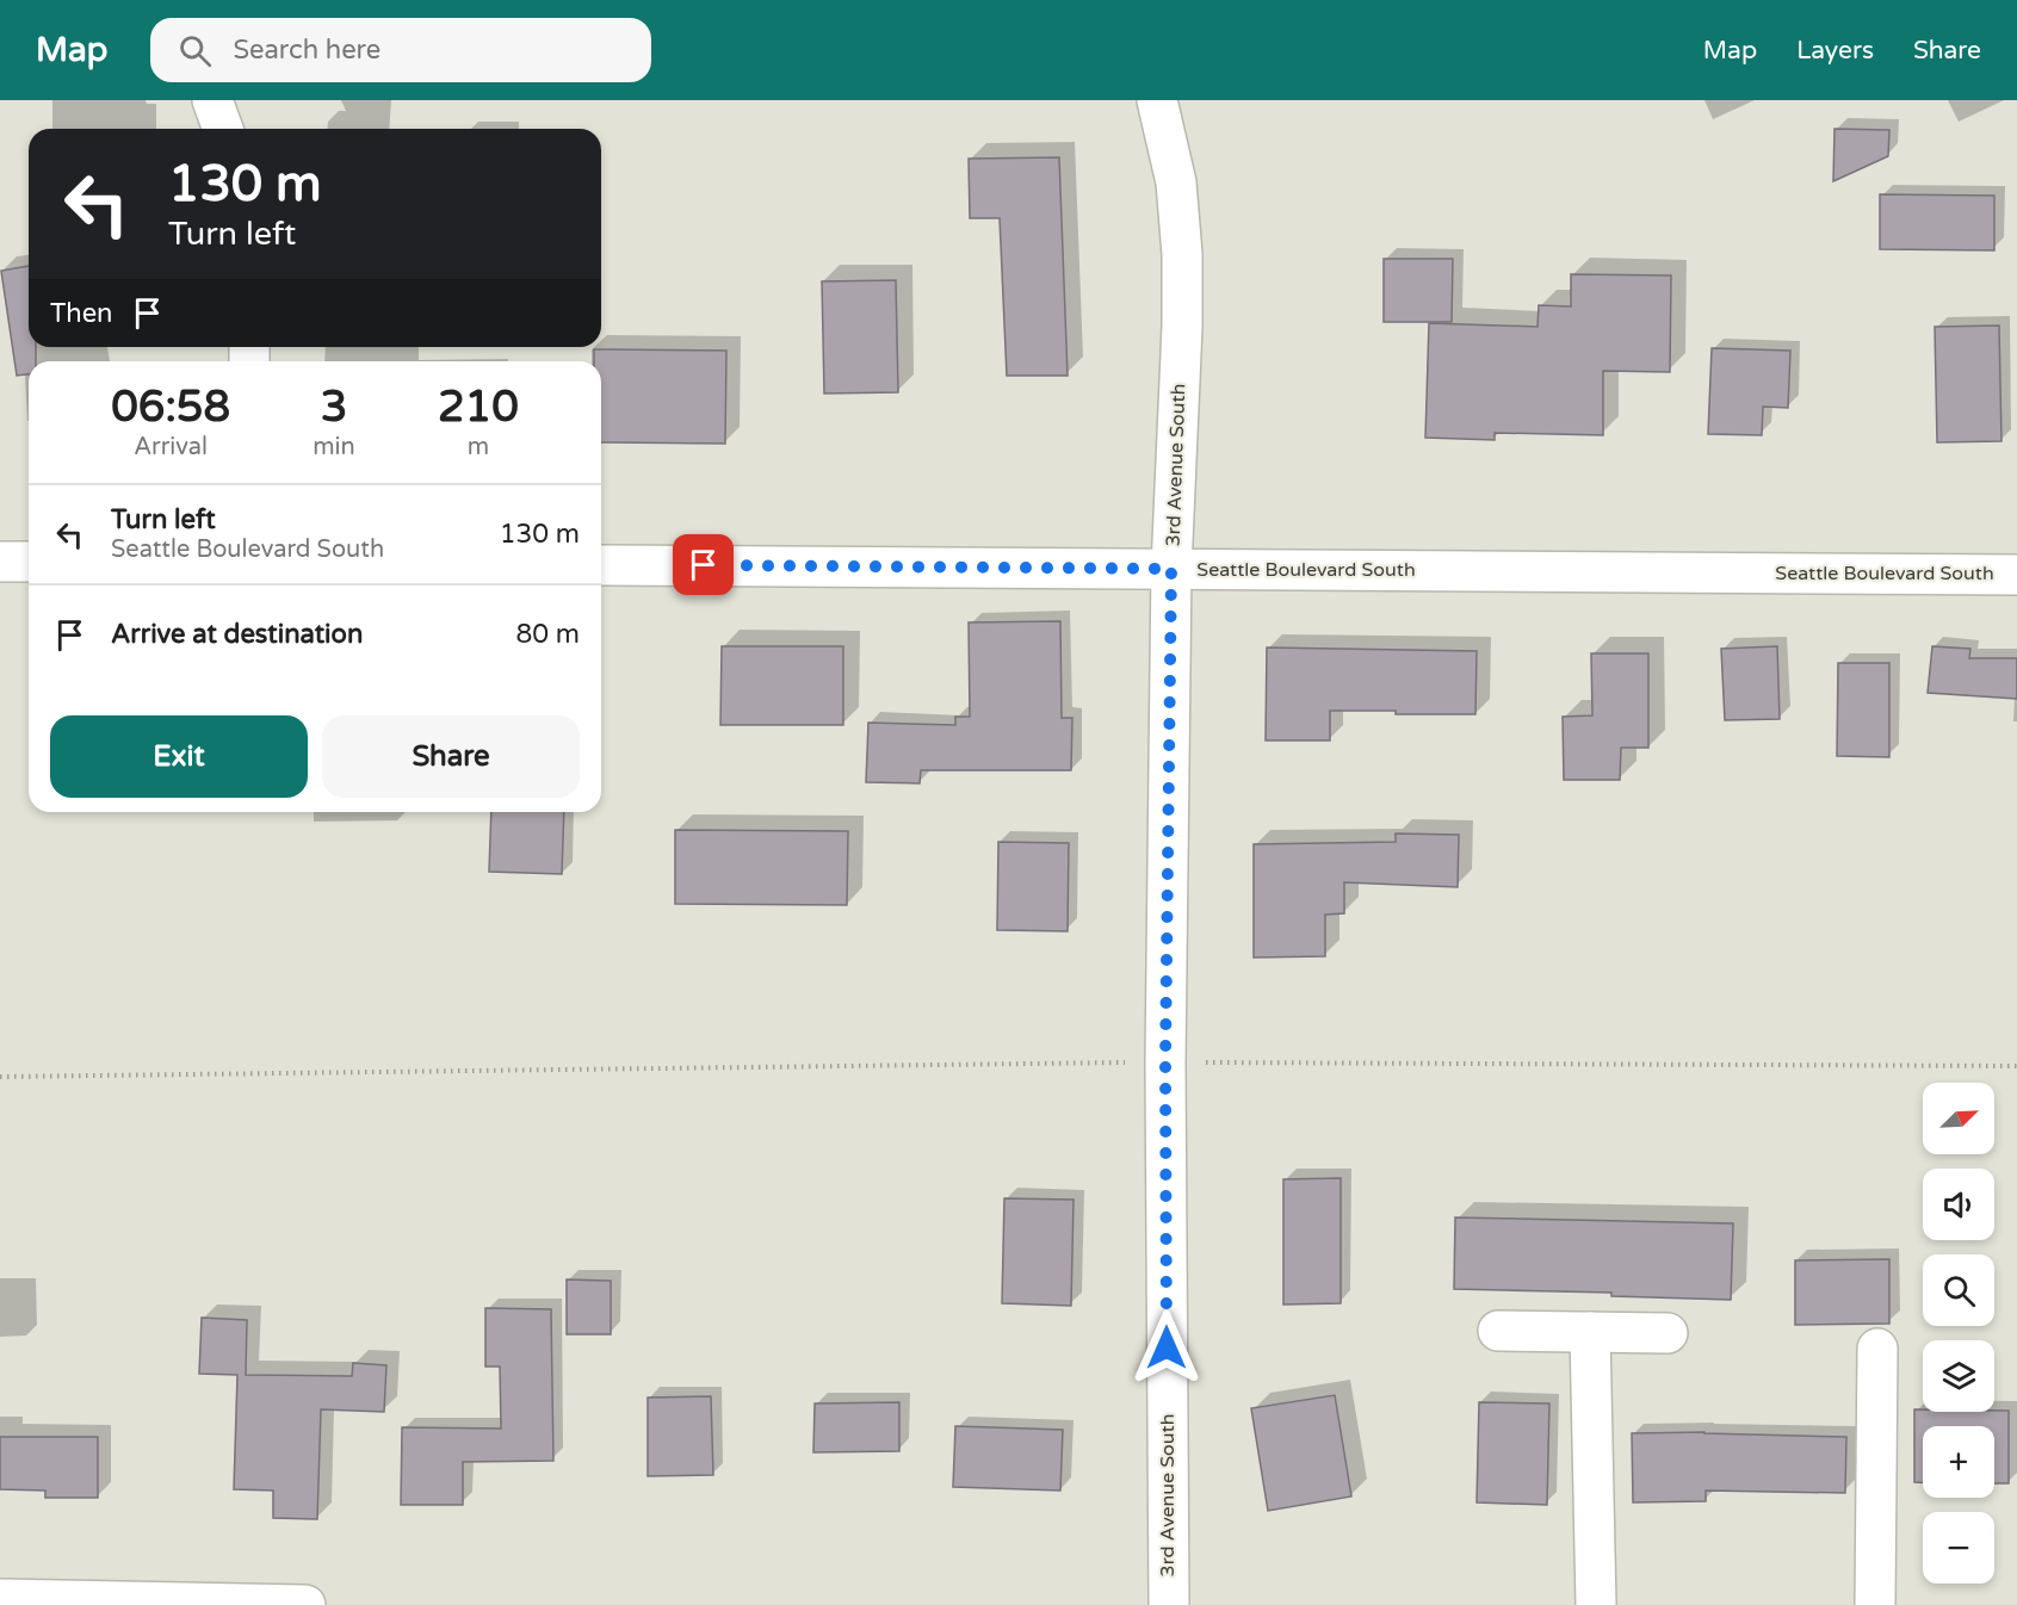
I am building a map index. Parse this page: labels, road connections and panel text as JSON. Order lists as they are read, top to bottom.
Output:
{
  "streets": {
    "street": ["3rd Avenue South", "Seattle Boulevard South"]
  },
  "crossings": [
    ["3rd Avenue South", "Seattle Boulevard South"]
  ],
  "north": "top right",
  "page": {
    "header": "Map",
    "search": "Search here",
    "nav": ["Map", "Layers", "Share"],
    "turn": ["130 m", "Turn left"],
    "then": "Then",
    "eta": [
      "06:58",
      "Arrival",
      "3",
      "min",
      "210",
      "m"
    ],
    "list": [
      {
        "name": "Turn left",
        "note": "Seattle Boulevard South",
        "value": "130 m"
      },
      {
        "name": "Arrive at destination",
        "value": "80 m"
      }
    ],
    "buttons": ["Exit", "Share"],
    "map_buttons": ["+", "−"]
  }
}
